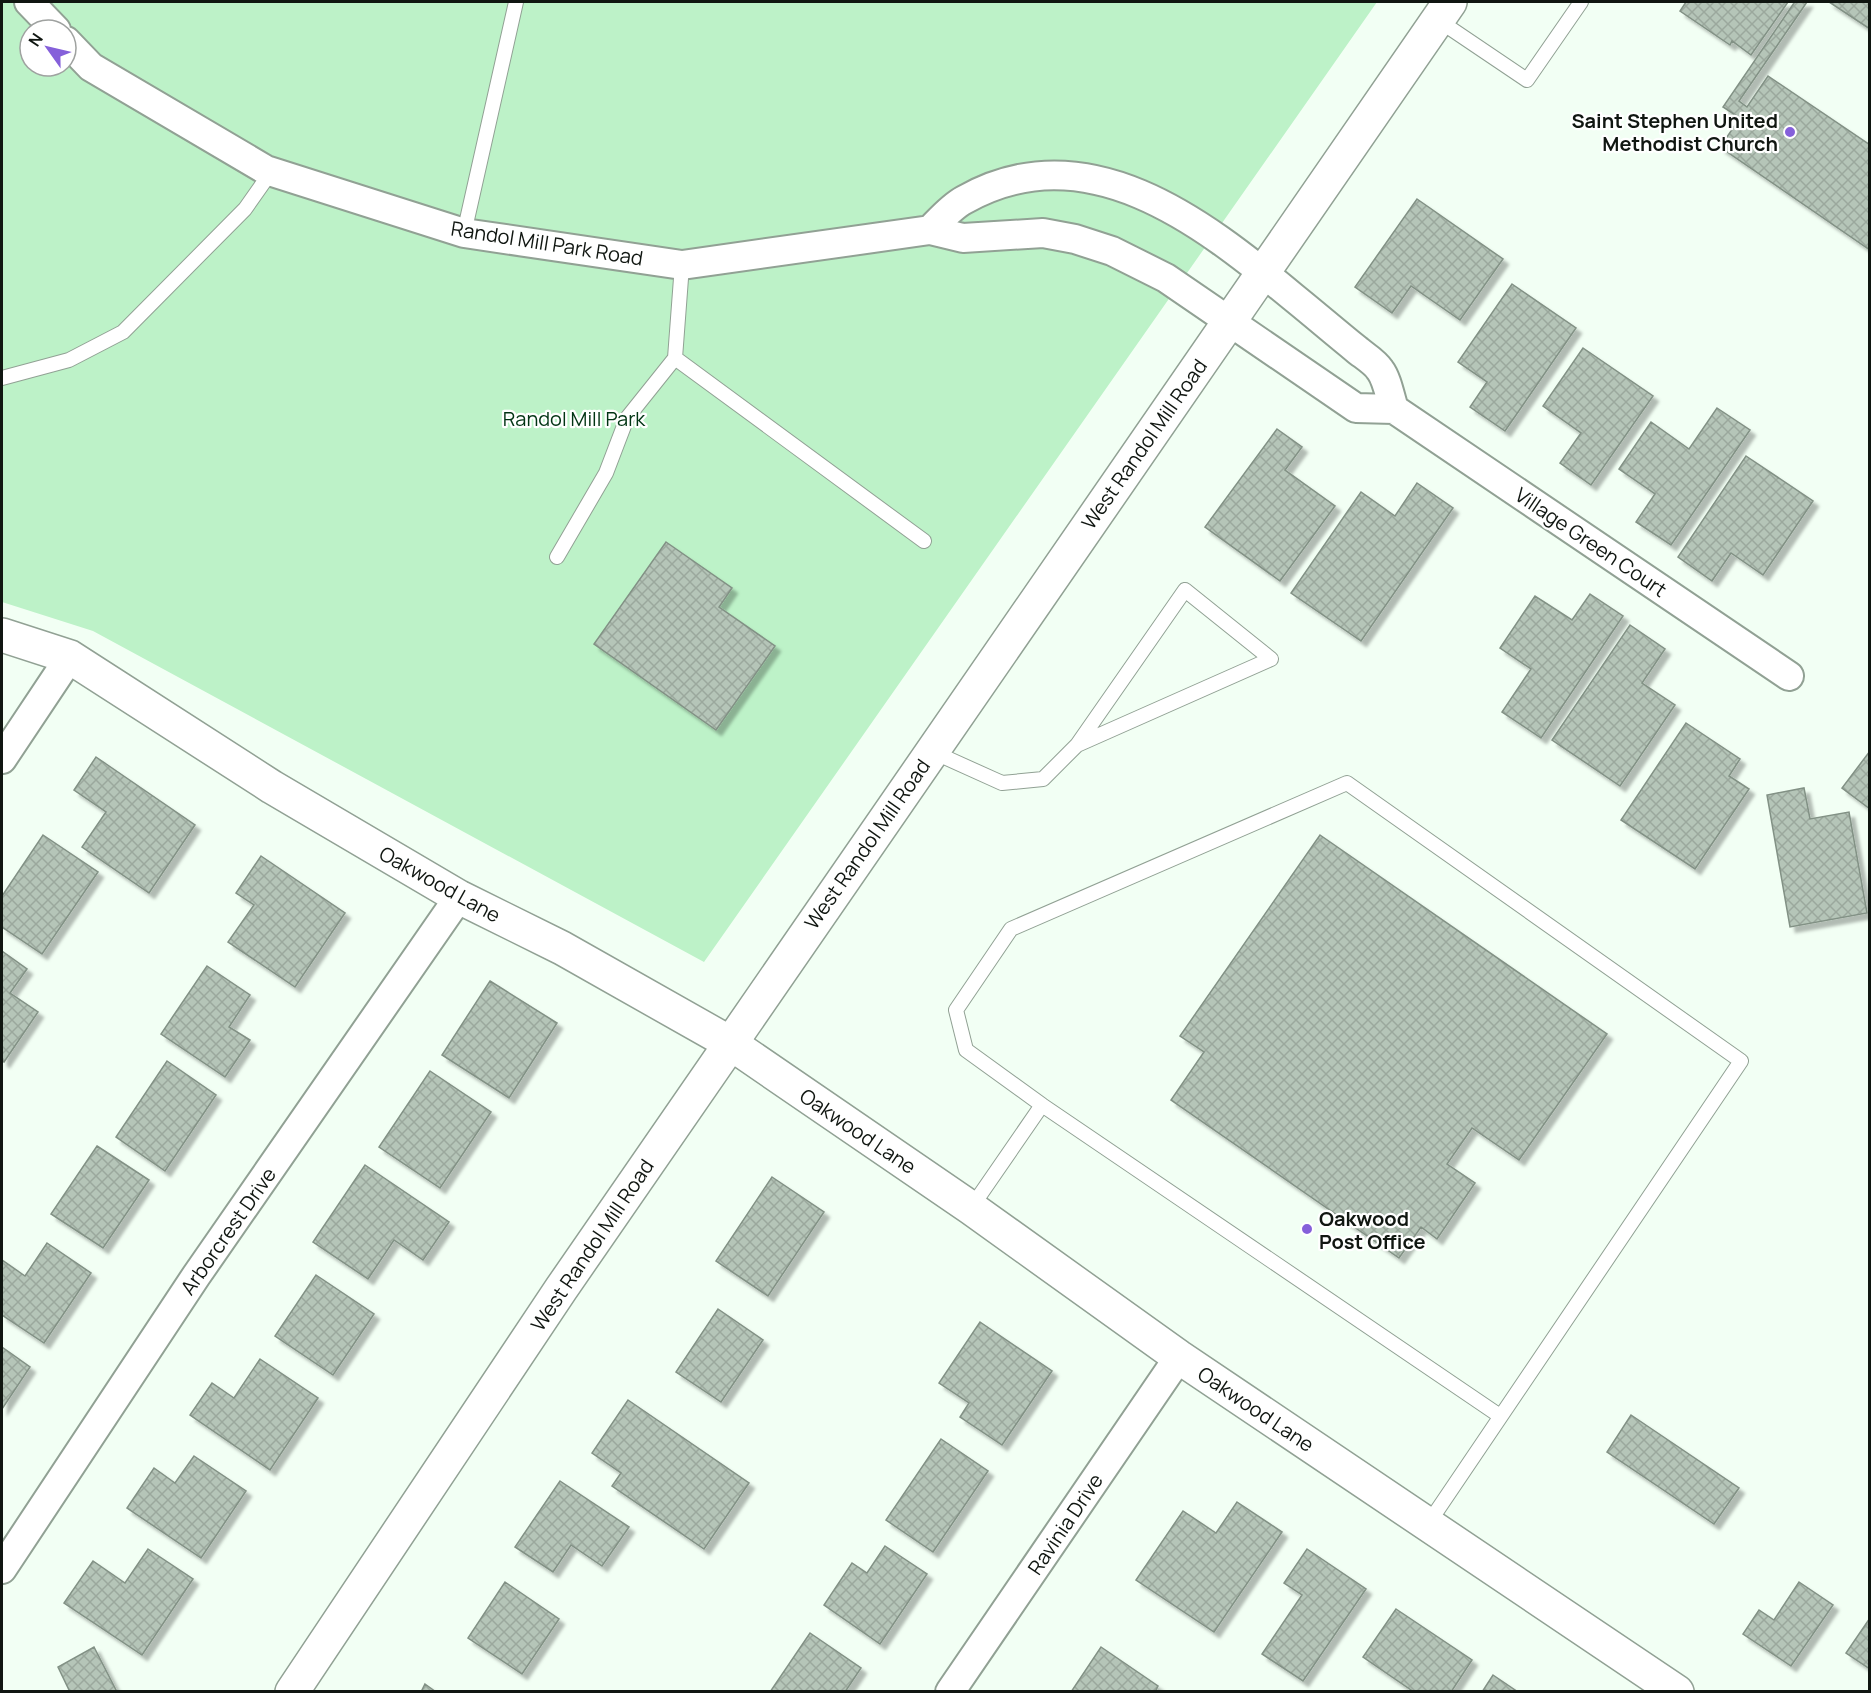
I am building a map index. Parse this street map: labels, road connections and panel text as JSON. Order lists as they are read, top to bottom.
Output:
{
  "streets": {
    "main road": ["West Randol Mill Road", "Oakwood Lane"],
    "street": [
      "Randol Mill Park Road",
      "Village Green Court",
      "Arborcrest Drive",
      "Ravinia Drive"
    ]
  },
  "crossings": [
    ["Randol Mill Park Road", "West Randol Mill Road"],
    ["West Randol Mill Road", "Oakwood Lane"],
    ["Oakwood Lane", "Arborcrest Drive"],
    ["Oakwood Lane", "Ravinia Drive"]
  ],
  "parks": ["Randol Mill Park"],
  "places": ["Saint Stephen United Methodist Church", "Oakwood Post Office"],
  "north": "top left"
}
